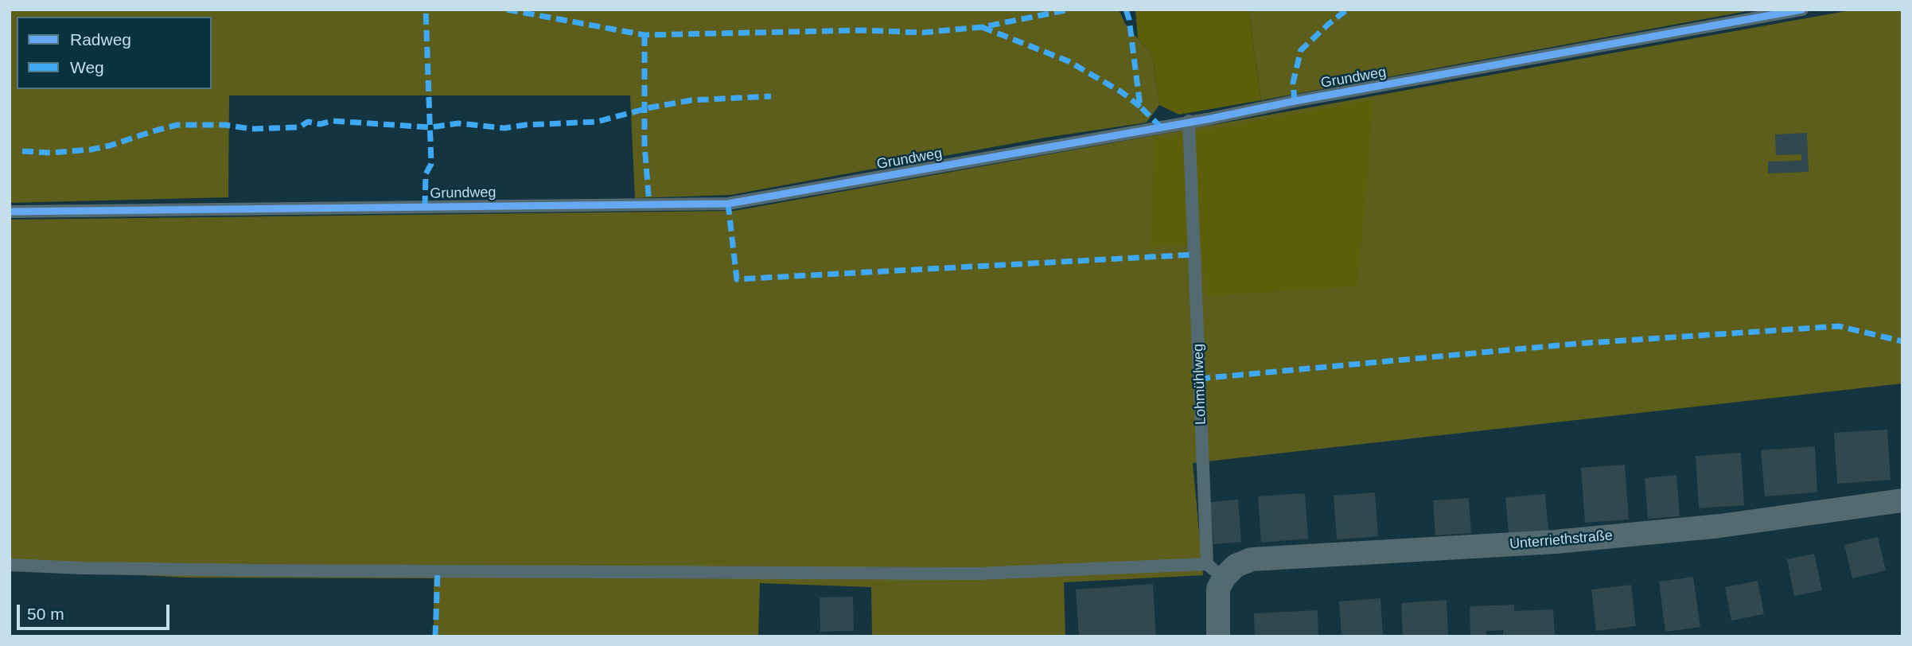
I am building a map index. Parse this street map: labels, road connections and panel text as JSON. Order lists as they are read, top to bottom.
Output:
{
  "streets": {
    "street": ["Lohmühlweg", "Unterriethstraße"],
    "lane": ["Grundweg"]
  },
  "crossings": [
    ["Grundweg", "Lohmühlweg"],
    ["Lohmühlweg", "Unterriethstraße"]
  ],
  "legend": ["Radweg", "Weg"],
  "scale_bar": "50 m"
}
